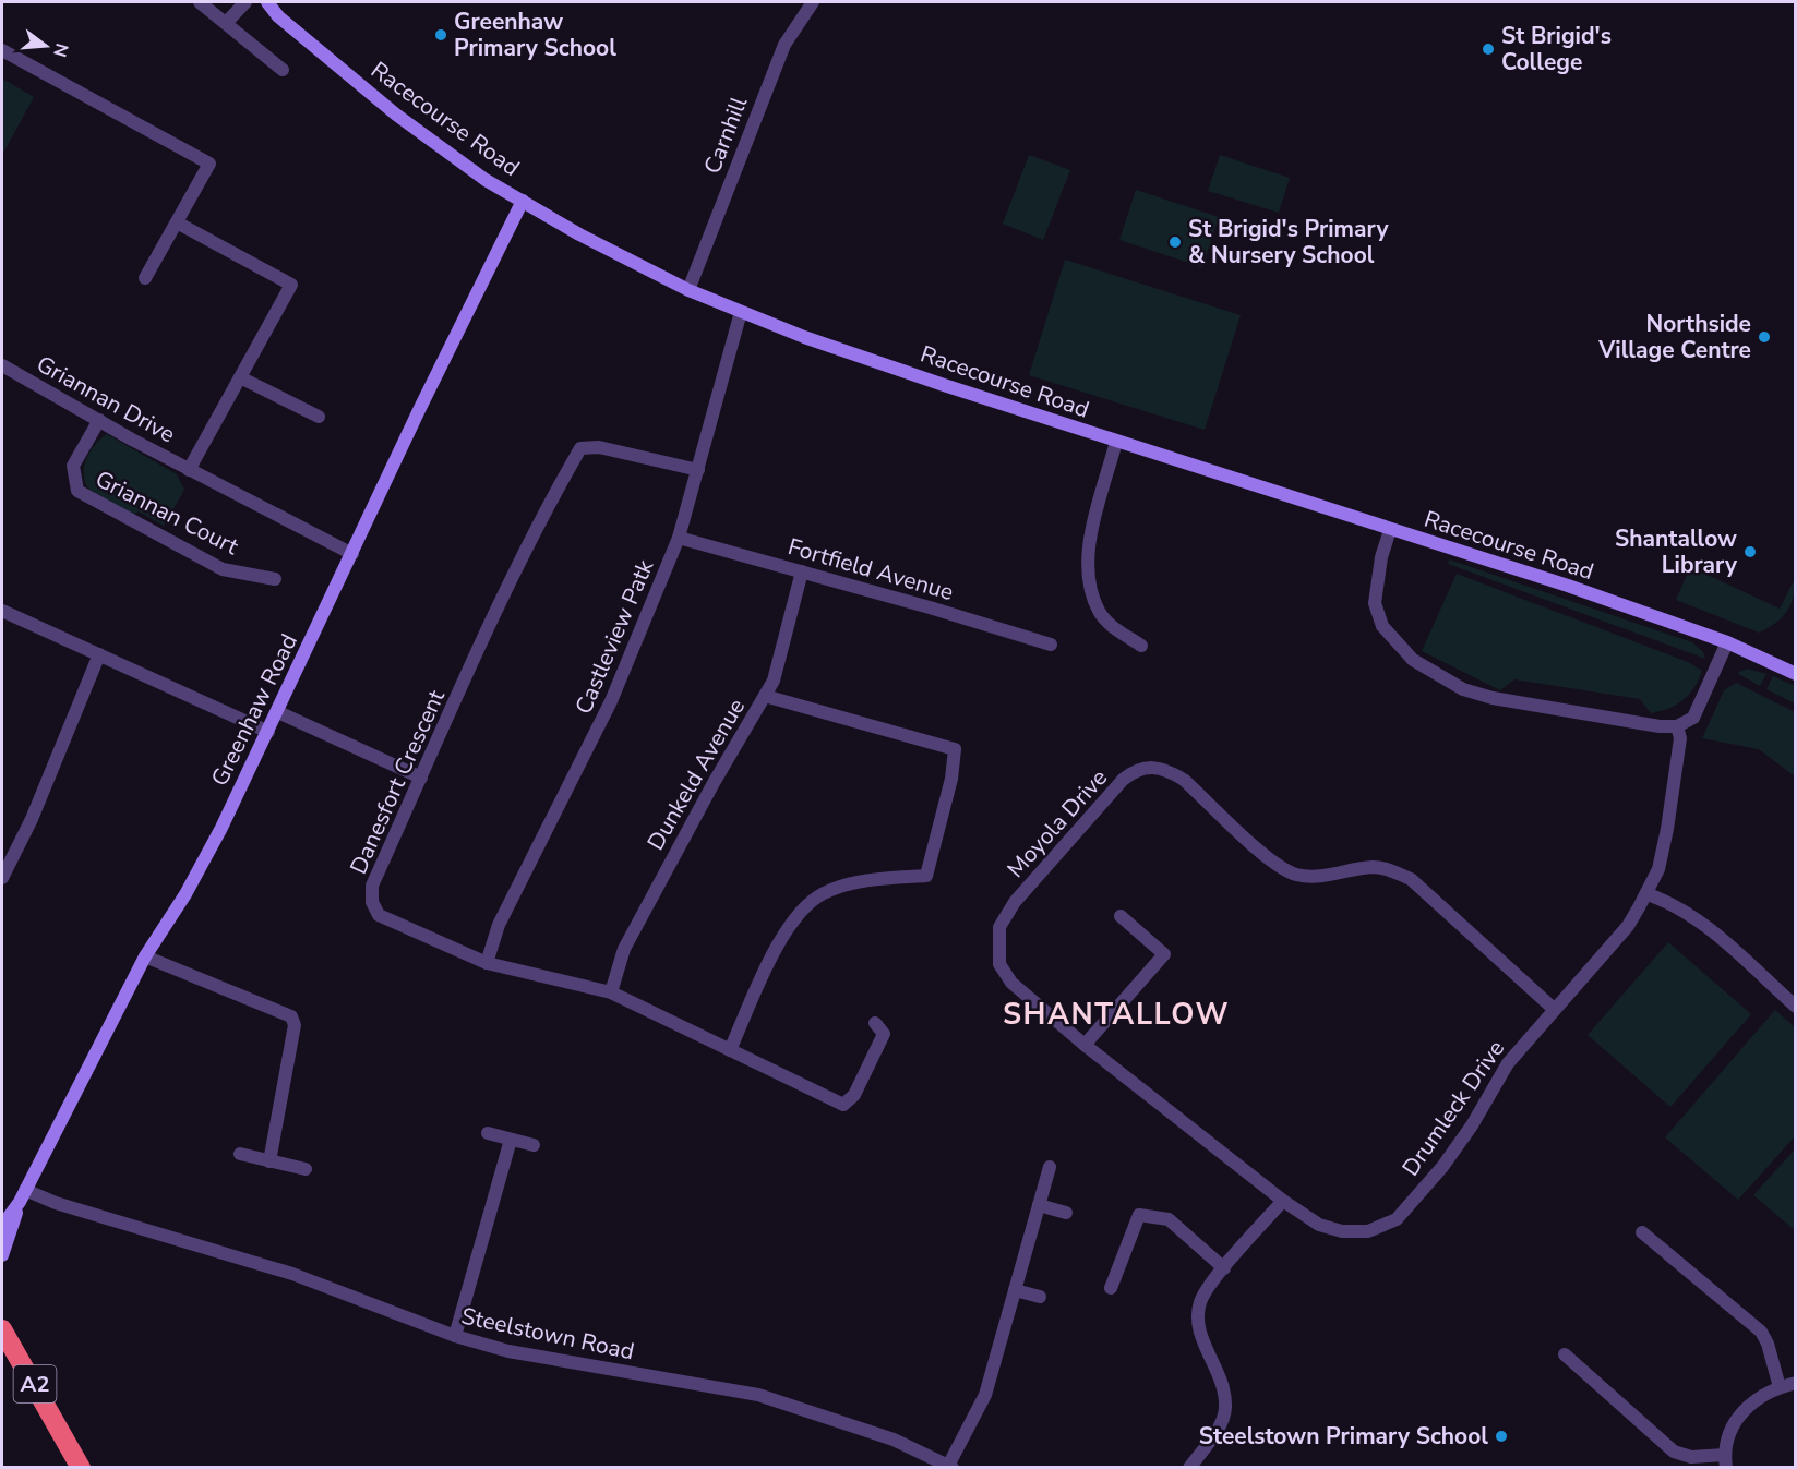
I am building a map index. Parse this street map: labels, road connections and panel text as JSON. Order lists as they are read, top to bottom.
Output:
{
  "streets": {
    "highway": ["A2"],
    "main road": ["Racecourse Road", "Greenhaw Road"],
    "street": [
      "Carnhill",
      "Griannan Drive",
      "Griannan Court",
      "Fortfield Avenue",
      "Castleview Patk",
      "Dunkeld Avenue",
      "Danesfort Crescent",
      "Moyola Drive",
      "Drumleck Drive",
      "Steelstown Road"
    ]
  },
  "crossings": [
    ["Racecourse Road", "Carnhill"],
    ["Racecourse Road", "Castleview Patk"],
    ["Racecourse Road", "Greenhaw Road"],
    ["Griannan Drive", "Griannan Court"],
    ["Griannan Drive", "Greenhaw Road"],
    ["Fortfield Avenue", "Castleview Patk"],
    ["Fortfield Avenue", "Dunkeld Avenue"],
    ["Castleview Patk", "Danesfort Crescent"],
    ["Greenhaw Road", "Steelstown Road"],
    ["Dunkeld Avenue", "Danesfort Crescent"],
    ["Moyola Drive", "Drumleck Drive"]
  ],
  "districts": ["SHANTALLOW"],
  "places": [
    "Greenhaw Primary School",
    "St Brigid's College",
    "St Brigid's Primary & Nursery School",
    "Northside Village Centre",
    "Shantallow Library",
    "Steelstown Primary School"
  ],
  "north": "right"
}
